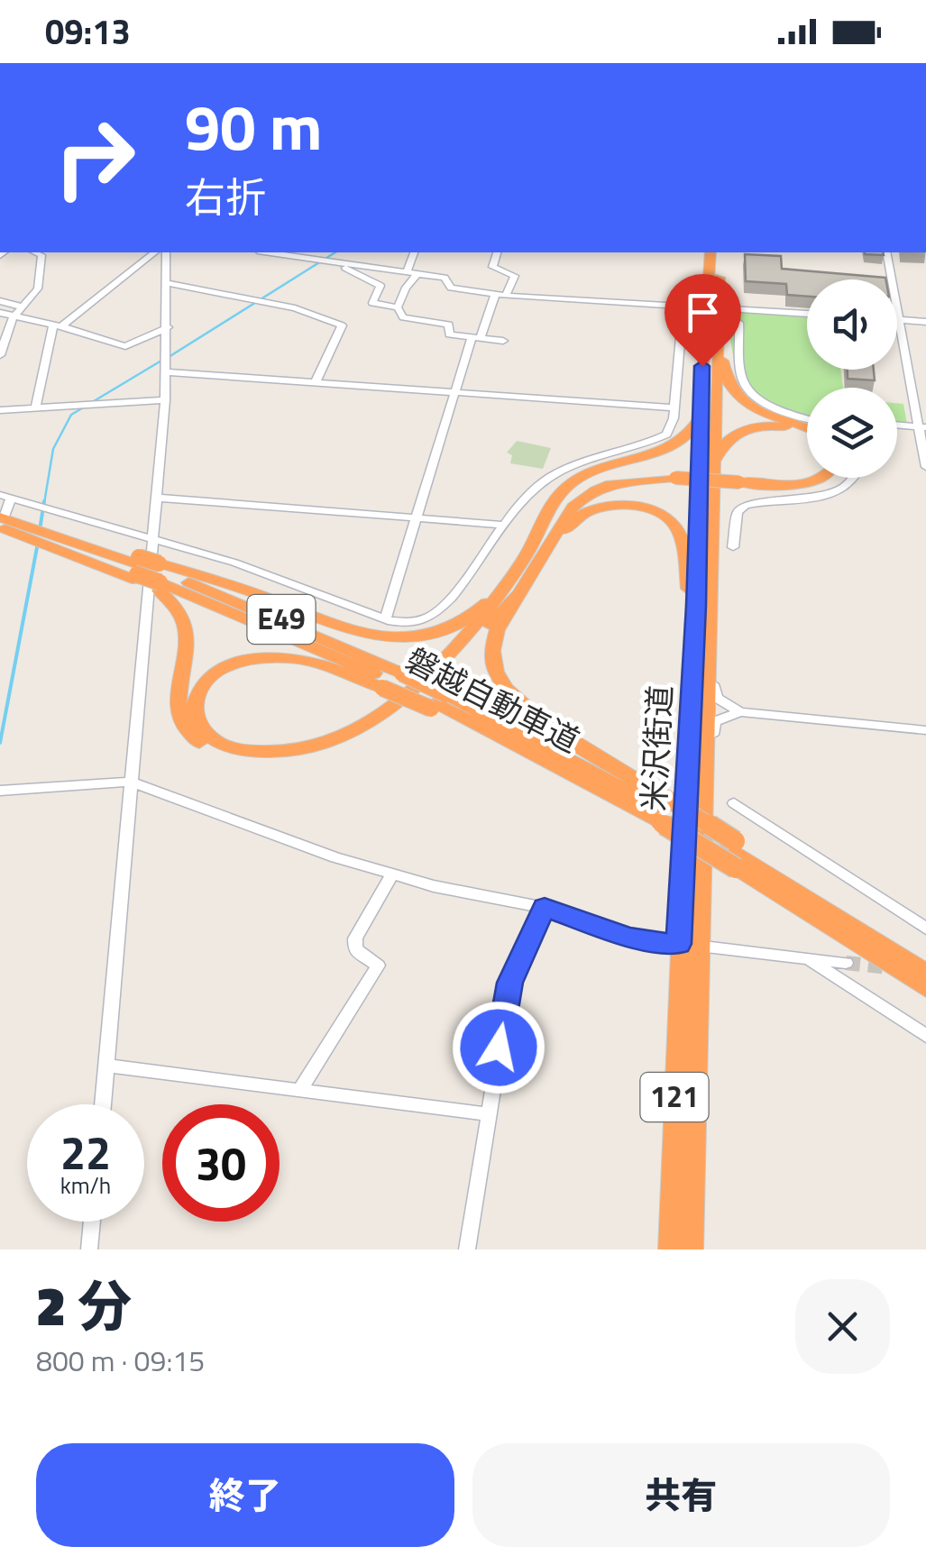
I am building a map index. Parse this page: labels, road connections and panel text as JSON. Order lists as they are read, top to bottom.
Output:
{
  "streets": {
    "highway": [
      "E49",
      "磐越自動車道",
      "米沢街道",
      "121"
    ]
  },
  "page": {
    "status": "09:13",
    "turn": ["90 m", "右折"],
    "speed": "22 km/h",
    "limit": "30",
    "heading": ["2 分", "800 m · 09:15"],
    "buttons": ["終了", "共有"]
  }
}
